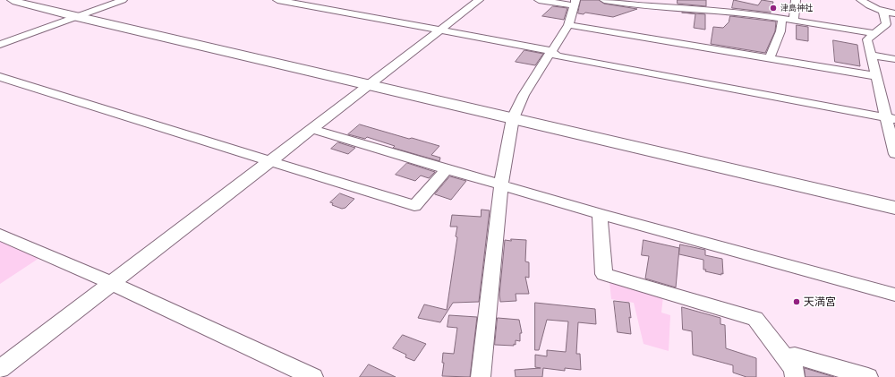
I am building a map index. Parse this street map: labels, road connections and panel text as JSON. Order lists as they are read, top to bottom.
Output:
{
  "places": ["津島神社", "天満宮"]
}
